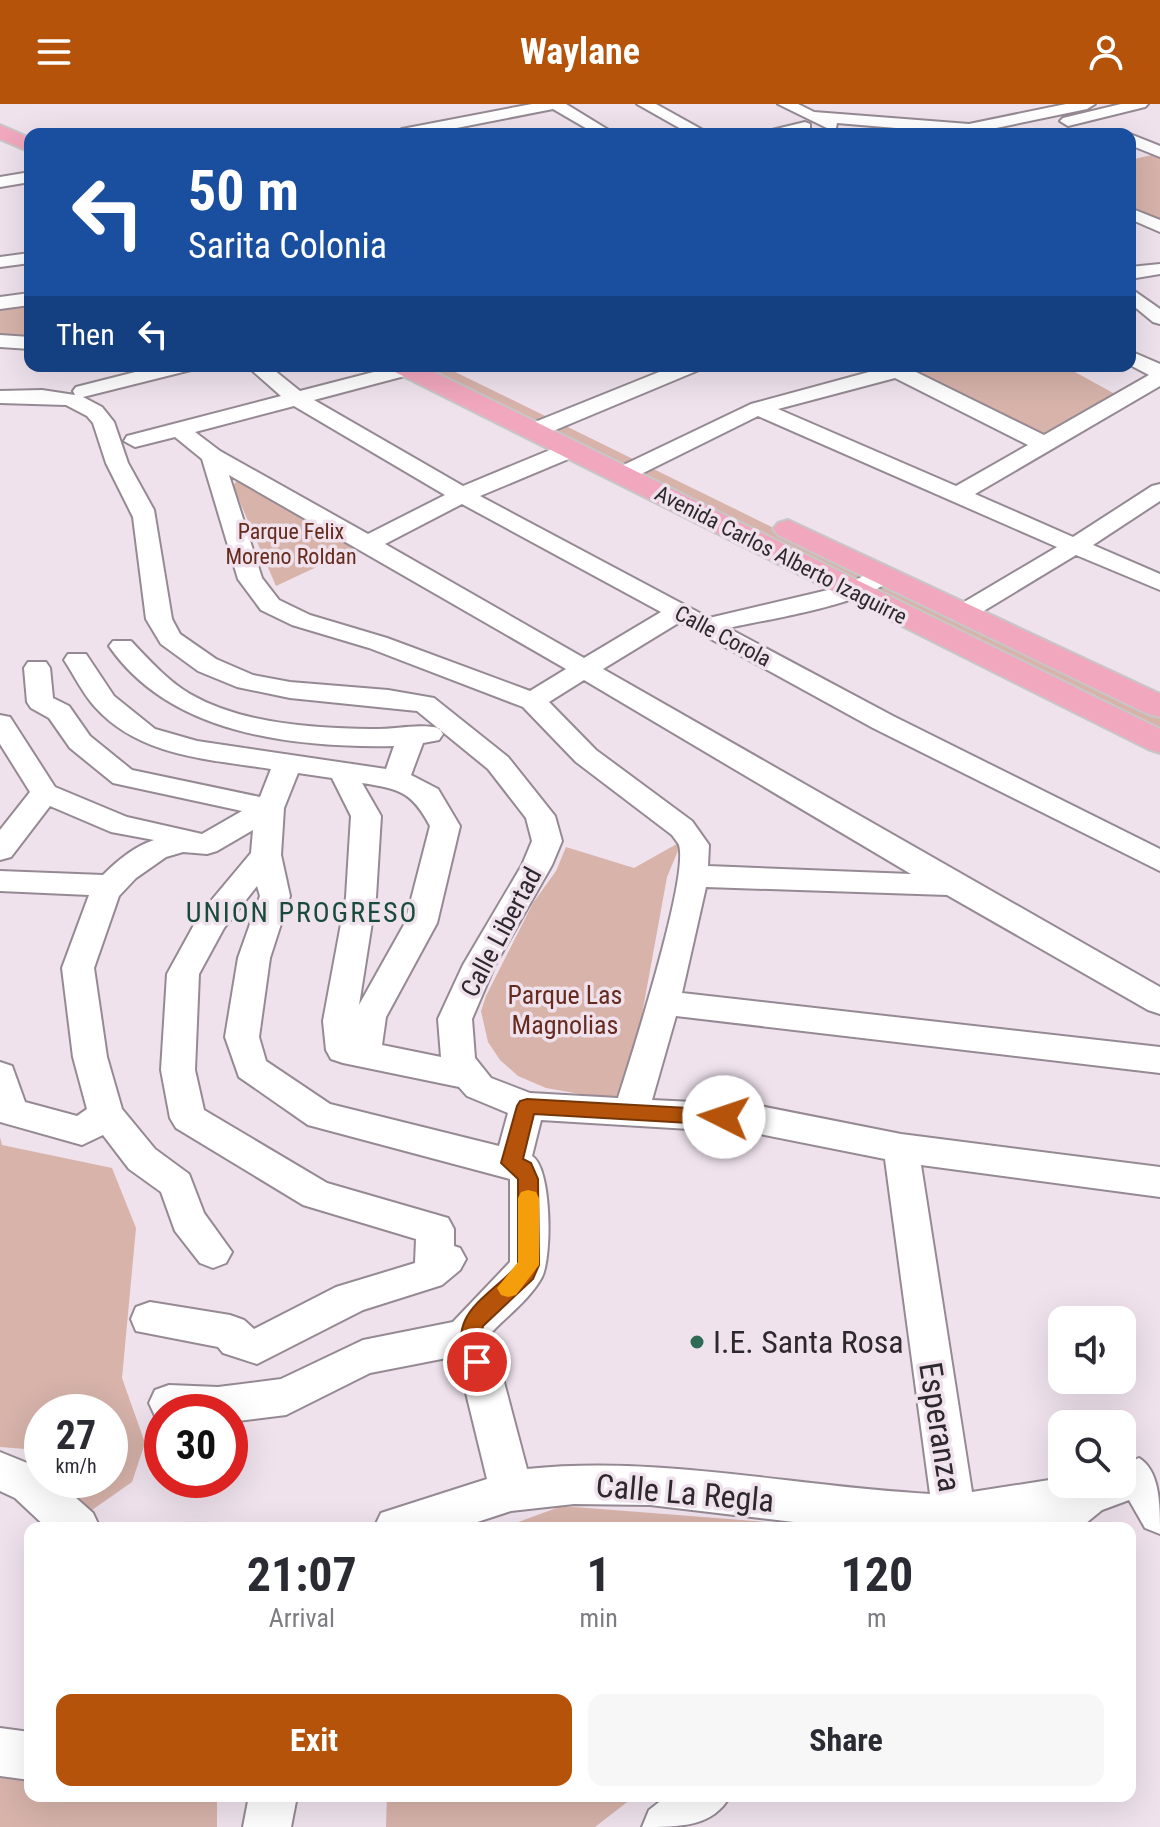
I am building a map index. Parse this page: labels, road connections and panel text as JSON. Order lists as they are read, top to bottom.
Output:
{
  "streets": {
    "main road": ["Avenida Carlos Alberto Izaguirre"],
    "street": [
      "Calle Corola",
      "Calle Libertad",
      "Esperanza",
      "Calle La Regla"
    ]
  },
  "crossings": [
    ["Esperanza", "Calle La Regla"]
  ],
  "districts": ["UNION PROGRESO"],
  "parks": ["Parque Felix Moreno Roldan", "Parque Las Magnolias"],
  "places": ["I.E. Santa Rosa"],
  "page": {
    "header": "Waylane",
    "turn": ["50 m", "Sarita Colonia"],
    "then": "Then",
    "speed": "27 km/h",
    "limit": "30",
    "eta": [
      "21:07",
      "Arrival",
      "1",
      "min",
      "120",
      "m"
    ],
    "buttons": ["Exit", "Share"]
  }
}
